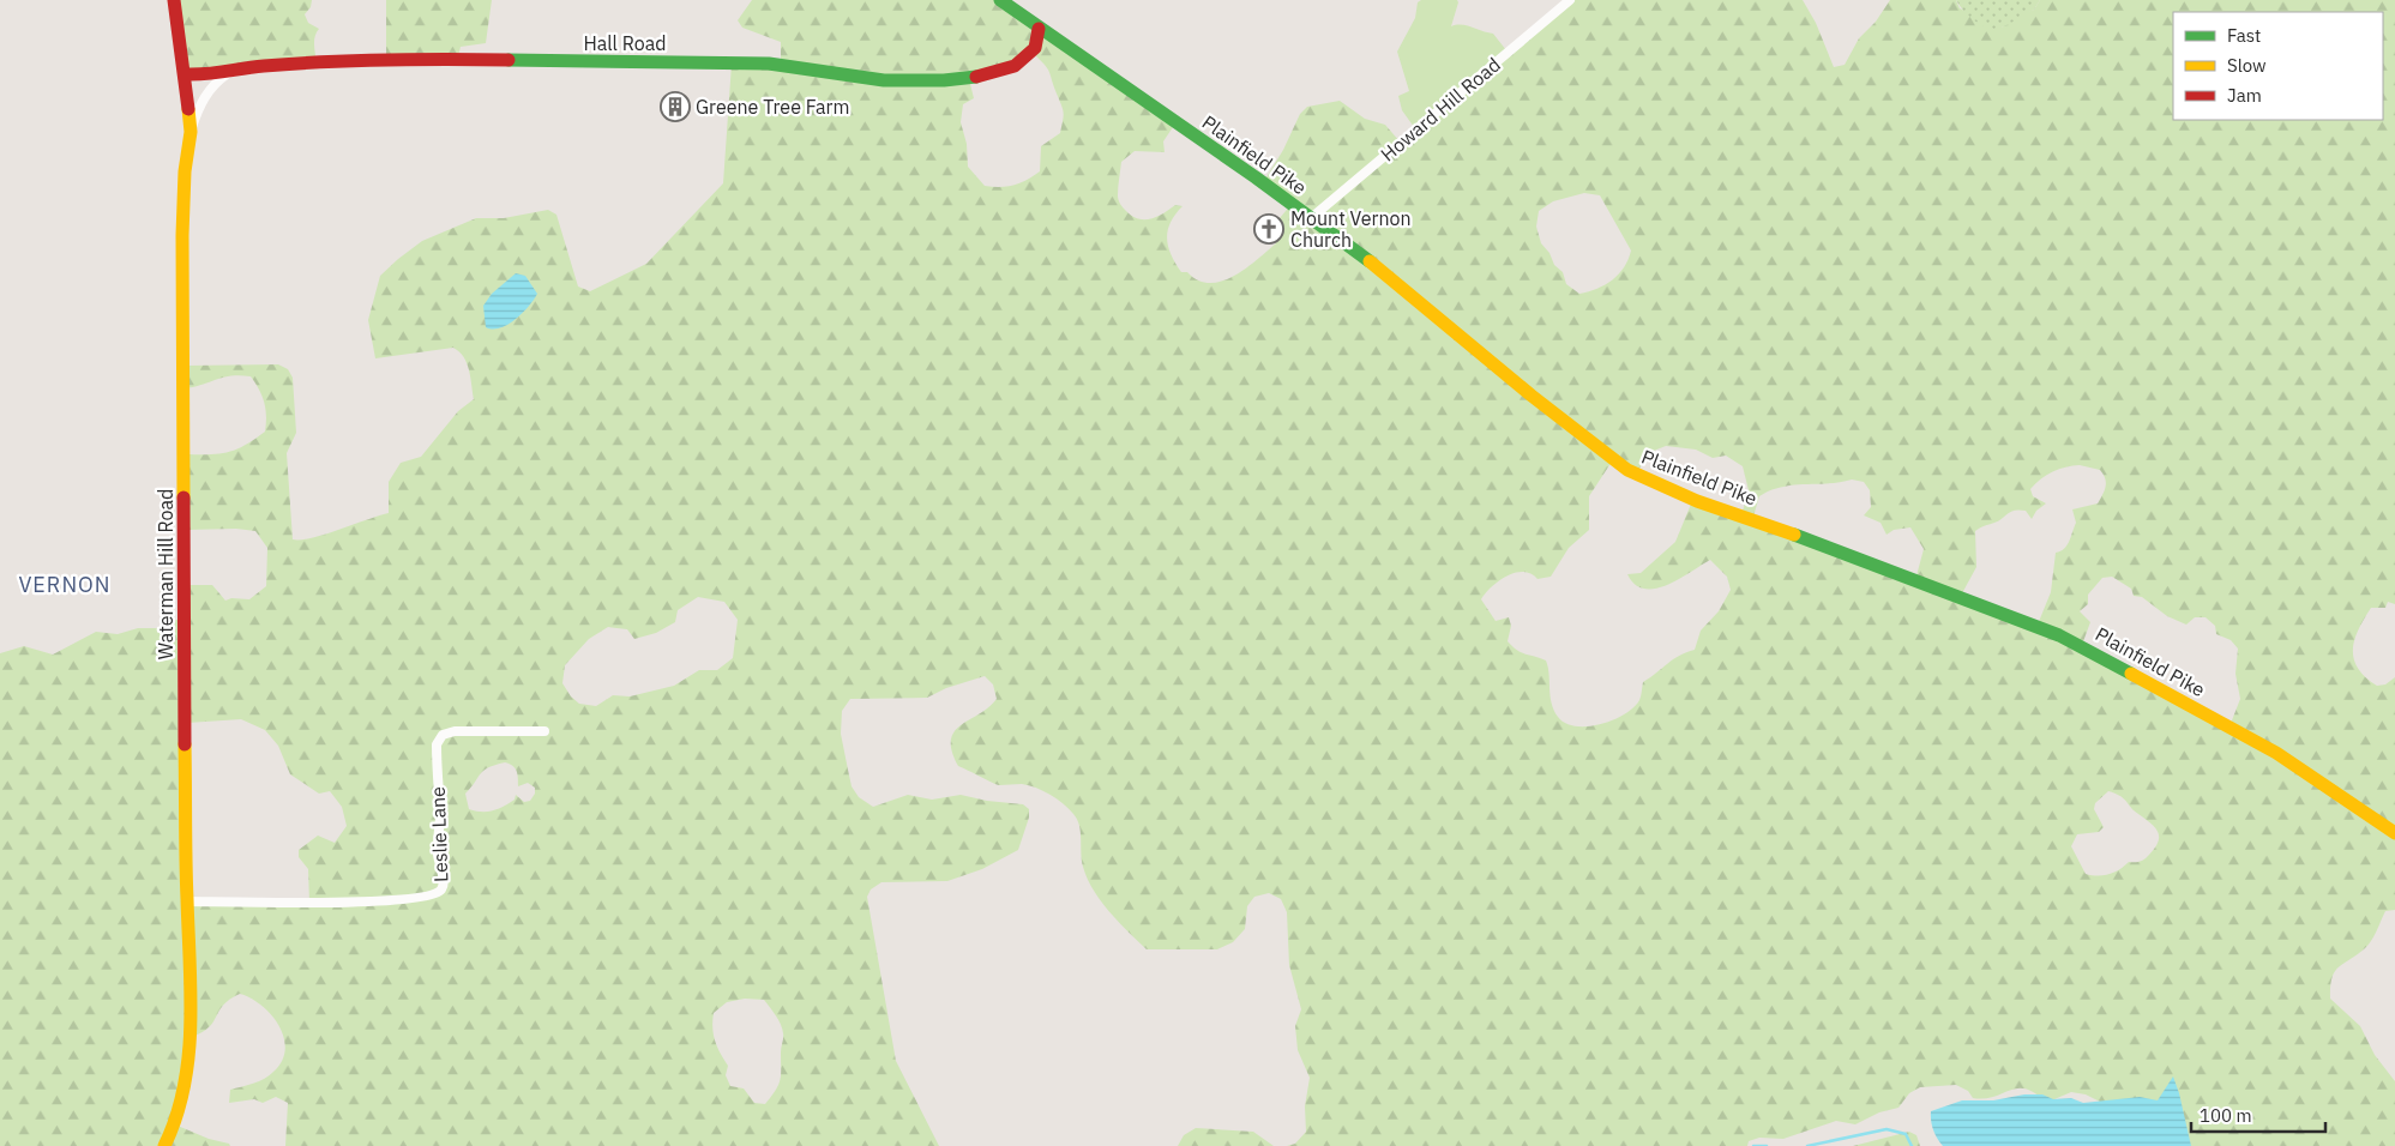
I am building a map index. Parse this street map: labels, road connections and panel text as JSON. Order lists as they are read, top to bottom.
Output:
{
  "streets": {
    "street": [
      "Hall Road",
      "Howard Hill Road",
      "Plainfield Pike",
      "Waterman Hill Road",
      "Leslie Lane"
    ]
  },
  "crossings": [
    ["Hall Road", "Plainfield Pike"],
    ["Hall Road", "Waterman Hill Road"],
    ["Howard Hill Road", "Plainfield Pike"],
    ["Waterman Hill Road", "Leslie Lane"]
  ],
  "districts": ["VERNON"],
  "places": {
    "building": ["Greene Tree Farm"],
    "church": ["Mount Vernon Church"]
  },
  "legend": ["Fast", "Slow", "Jam"],
  "scale_bar": "100 m"
}
